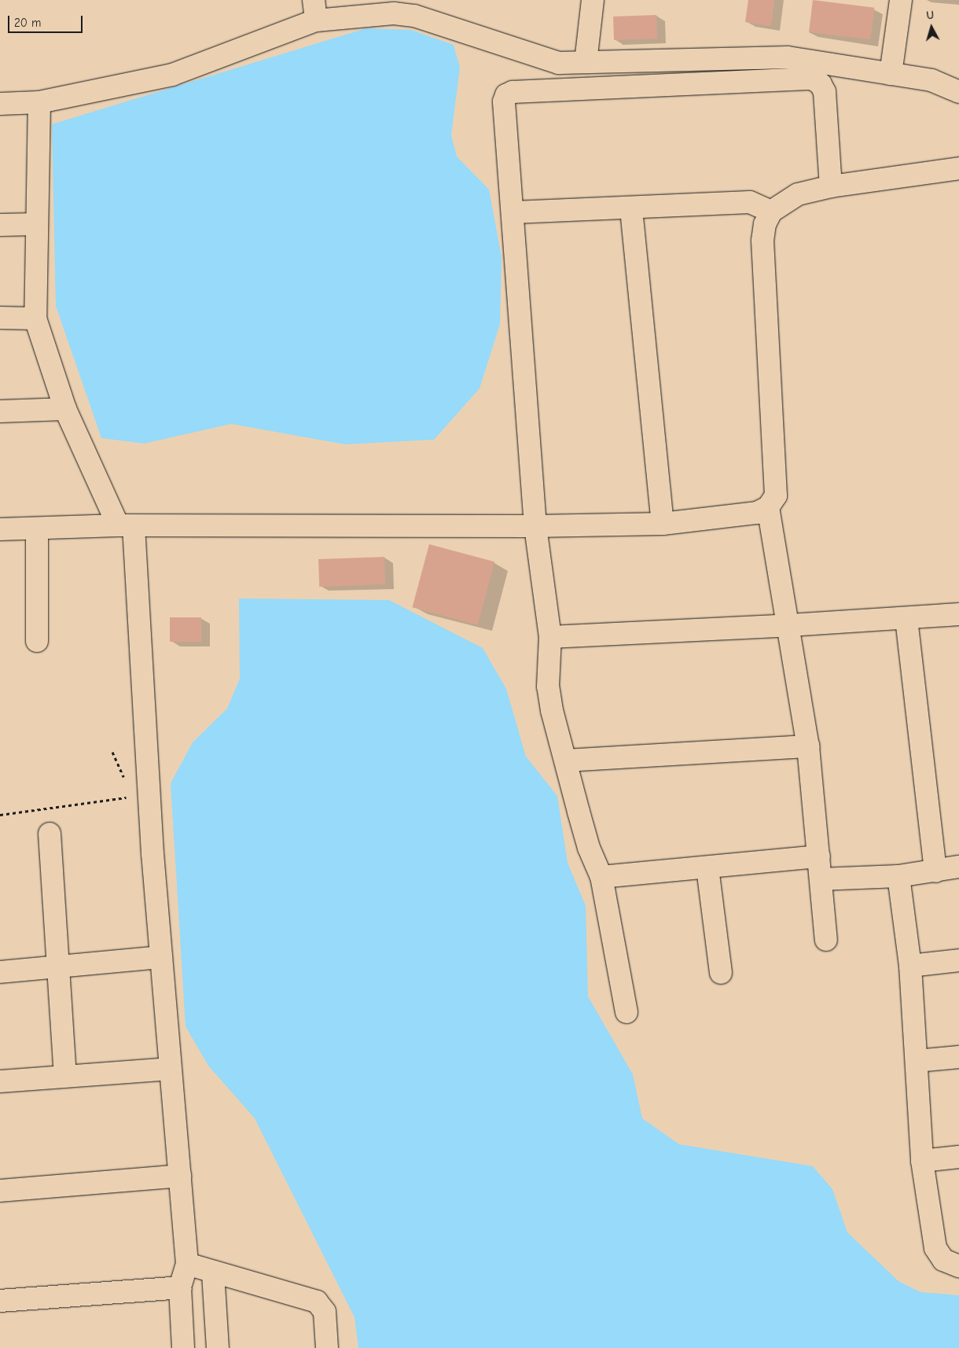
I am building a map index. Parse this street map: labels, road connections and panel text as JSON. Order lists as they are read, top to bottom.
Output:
{
  "scale_bar": "20 m",
  "north": "top"
}
